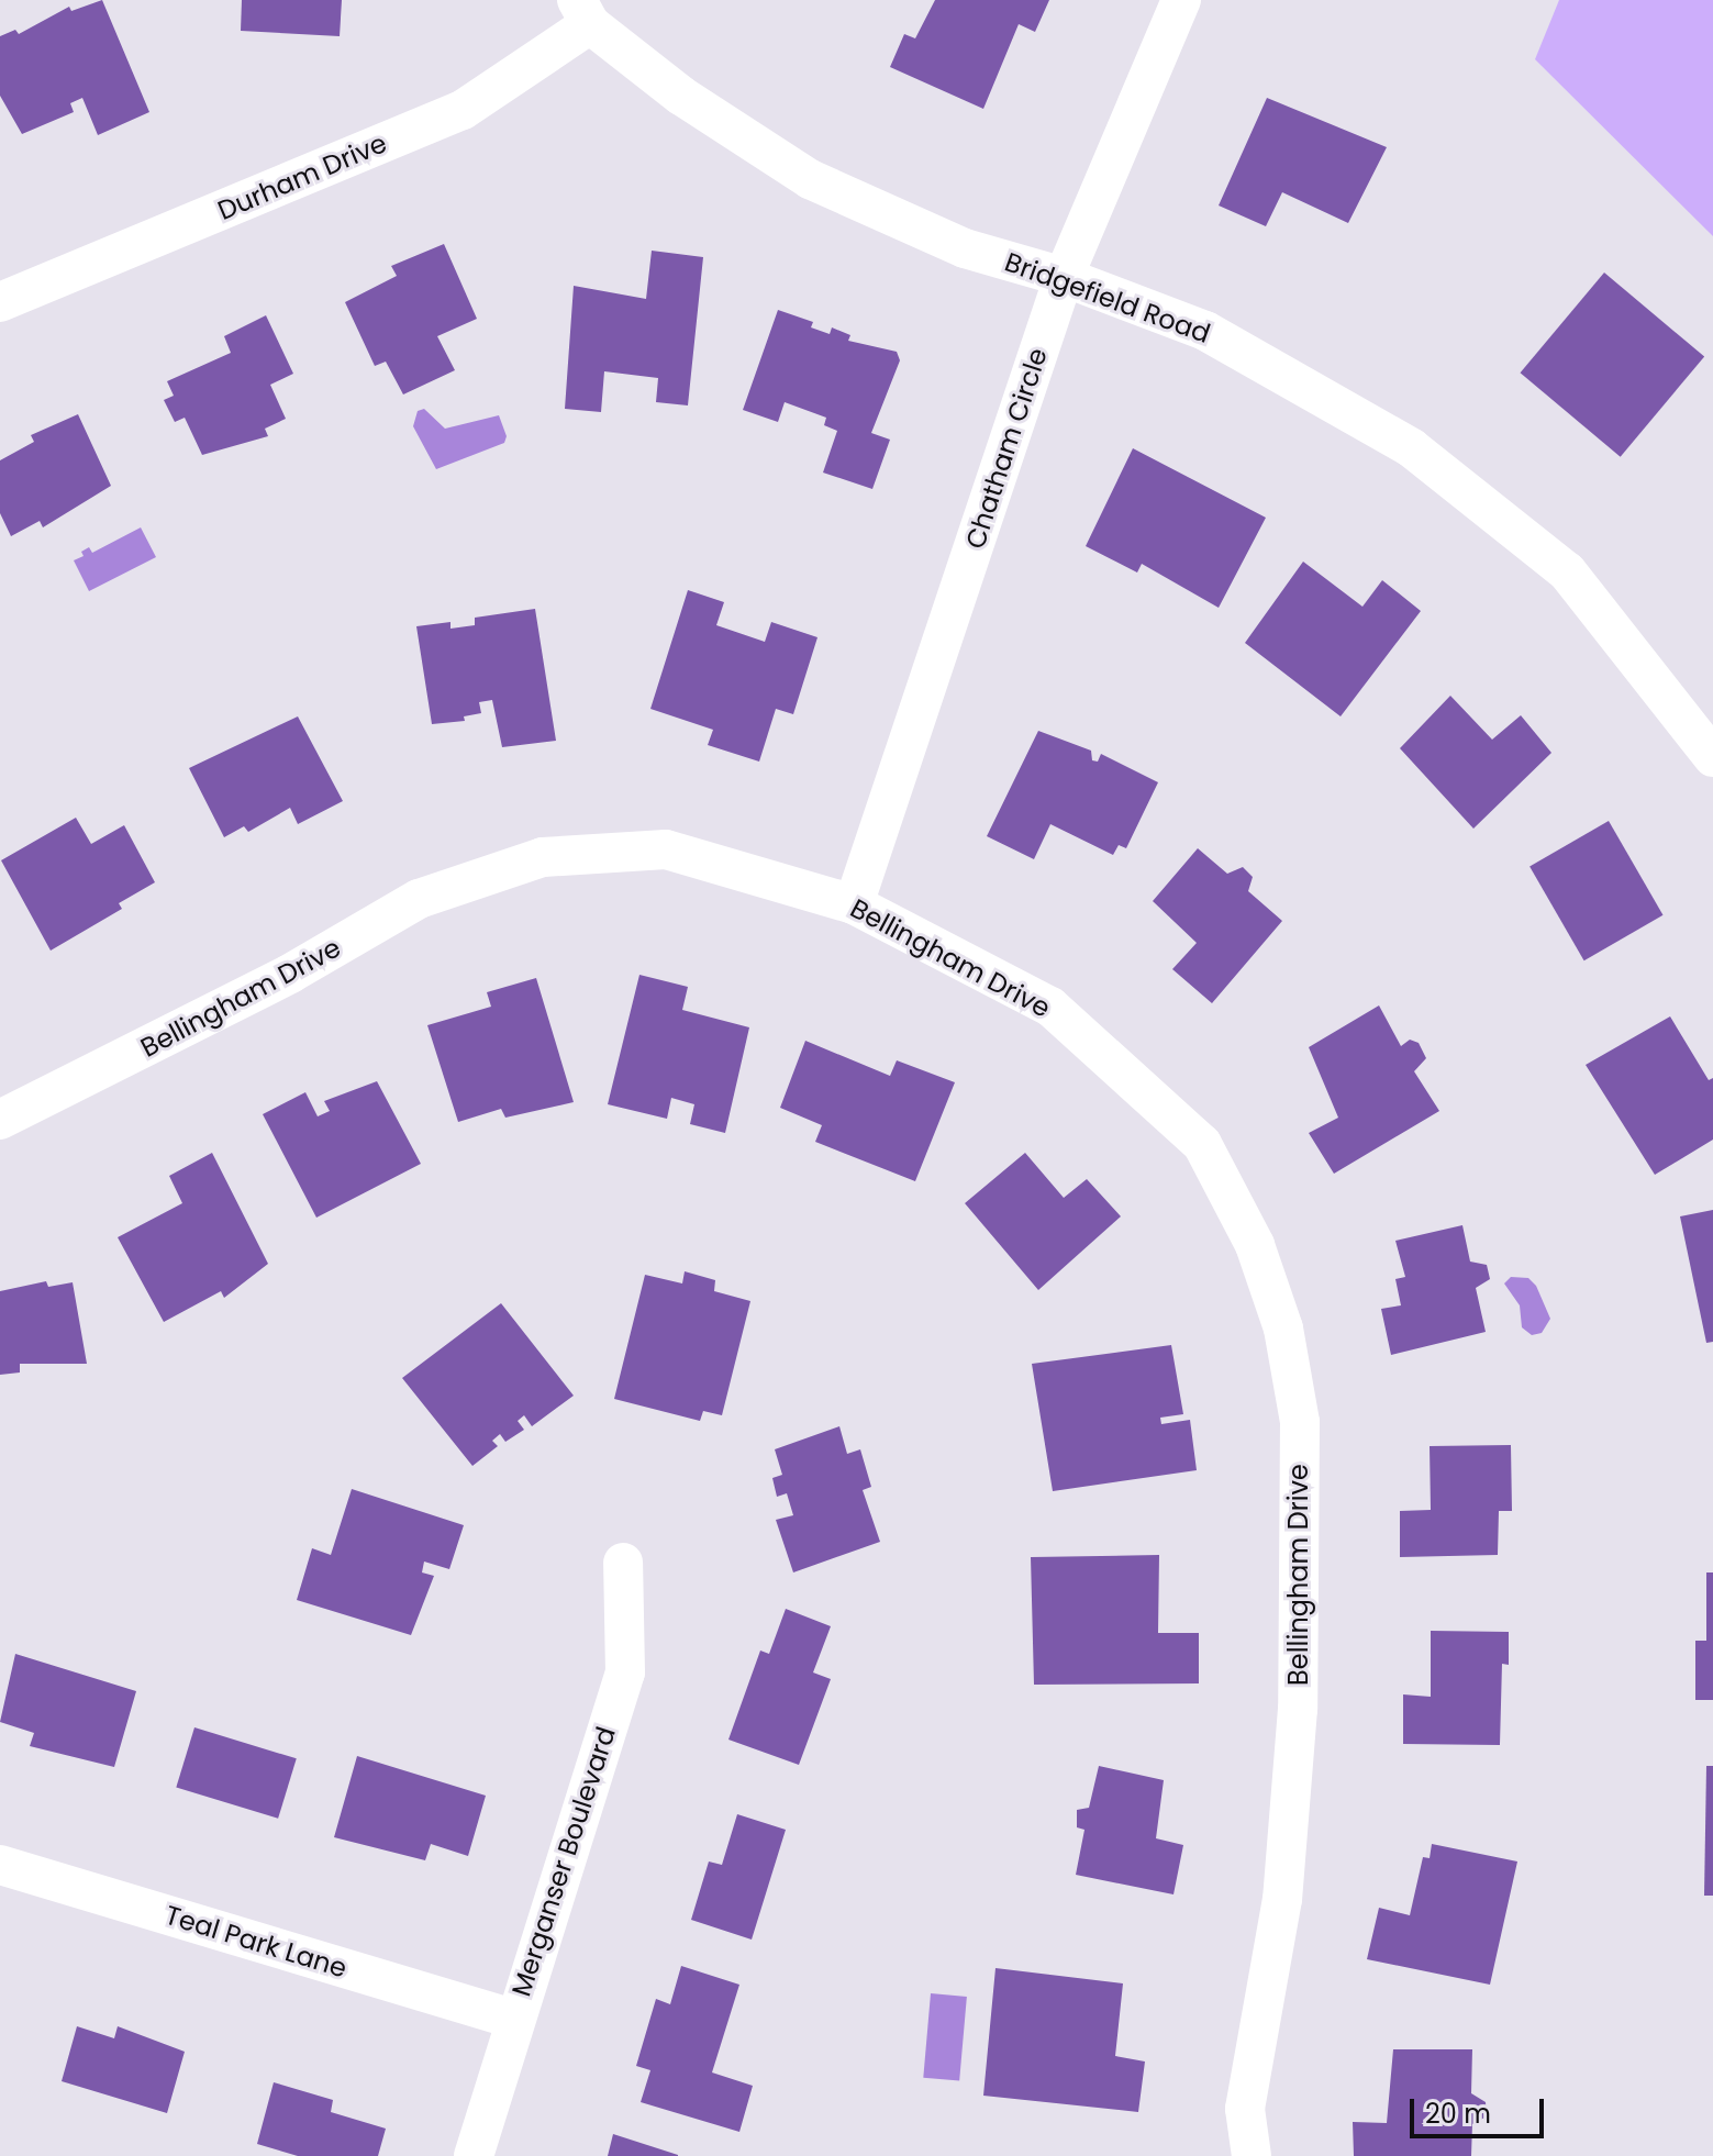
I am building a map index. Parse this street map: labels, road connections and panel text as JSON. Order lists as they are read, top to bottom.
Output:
{
  "streets": {
    "street": [
      "Durham Drive",
      "Bridgefield Road",
      "Chatham Circle",
      "Bellingham Drive",
      "Merganser Boulevard",
      "Teal Park Lane"
    ]
  },
  "crossings": [
    ["Durham Drive", "Bridgefield Road"],
    ["Bridgefield Road", "Chatham Circle"],
    ["Chatham Circle", "Bellingham Drive"],
    ["Merganser Boulevard", "Teal Park Lane"]
  ],
  "scale_bar": "20 m"
}
